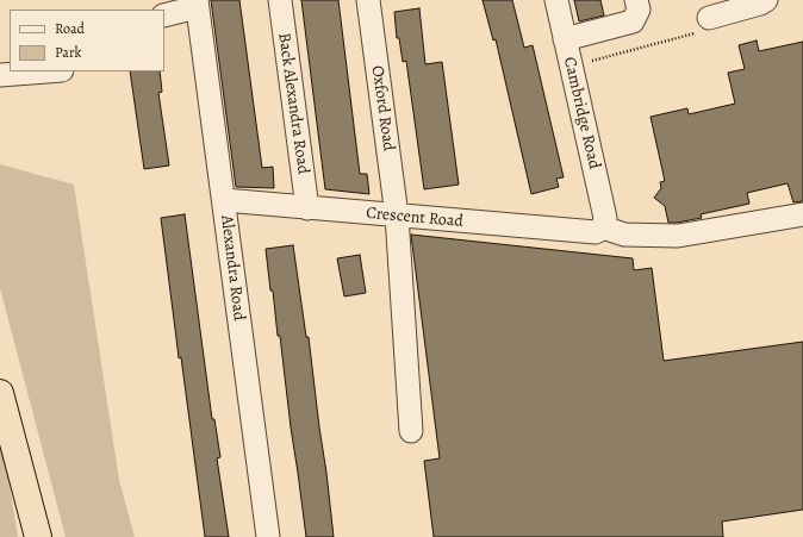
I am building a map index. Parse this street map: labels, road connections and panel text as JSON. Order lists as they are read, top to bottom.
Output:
{
  "streets": {
    "street": [
      "Back Alexandra Road",
      "Oxford Road",
      "Cambridge Road",
      "Crescent Road",
      "Alexandra Road"
    ]
  },
  "crossings": [
    ["Back Alexandra Road", "Crescent Road"],
    ["Oxford Road", "Crescent Road"],
    ["Cambridge Road", "Crescent Road"],
    ["Crescent Road", "Alexandra Road"]
  ],
  "legend": ["Road", "Park"]
}
